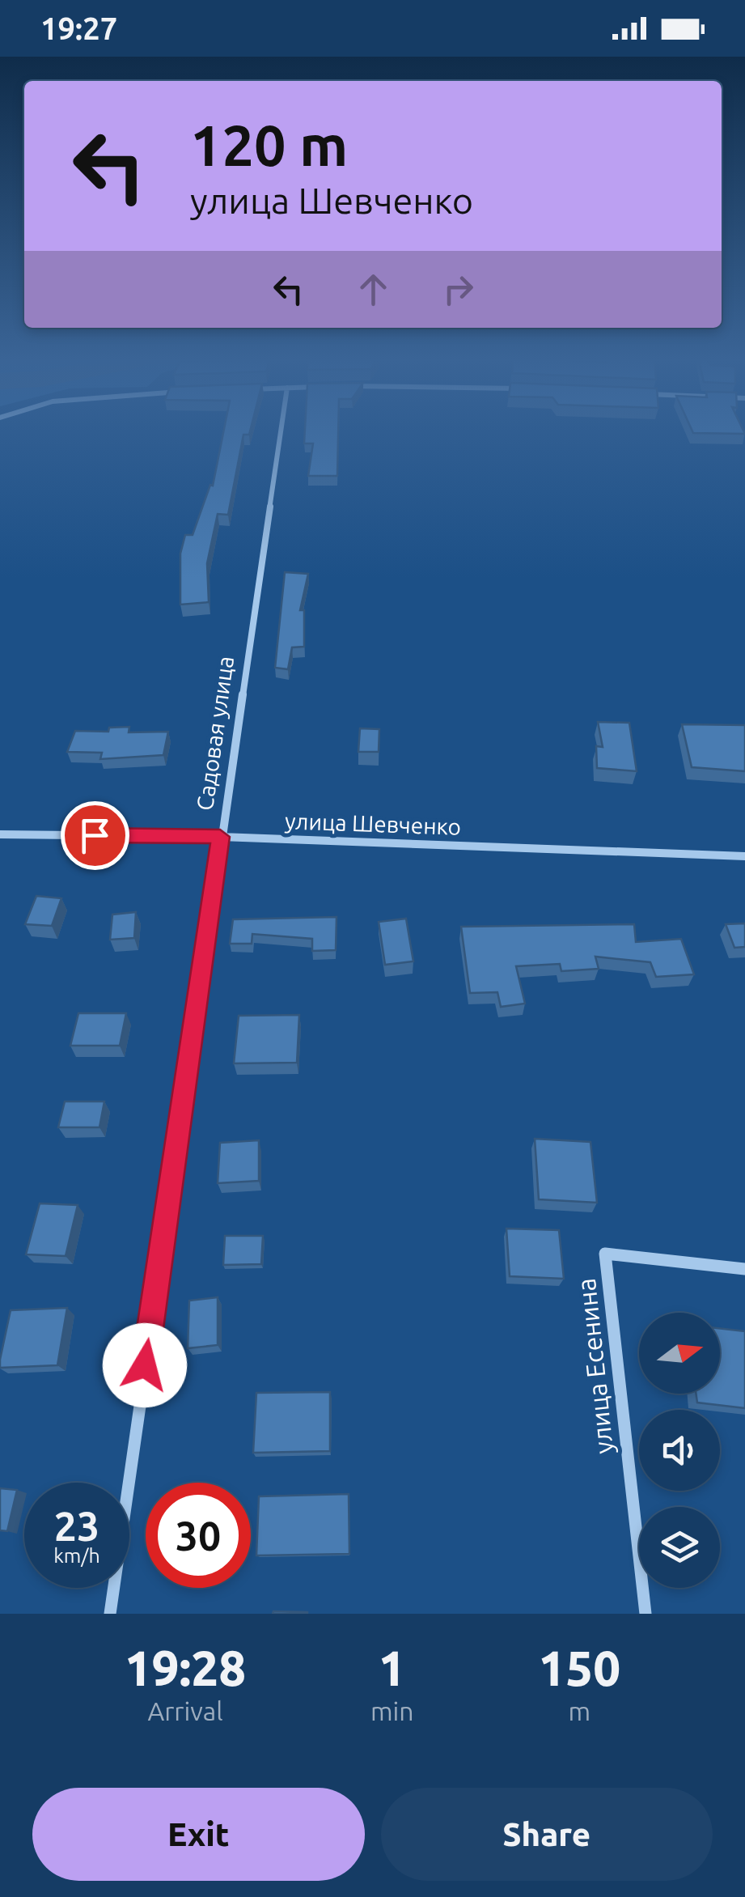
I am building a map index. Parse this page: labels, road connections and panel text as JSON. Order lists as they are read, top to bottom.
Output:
{
  "streets": {
    "street": ["Садовая улица", "улица Шевченко", "улица Есенина"]
  },
  "crossings": [
    ["Садовая улица", "улица Шевченко"]
  ],
  "north": "right",
  "page": {
    "status": "19:27",
    "turn": ["120 m", "улица Шевченко"],
    "speed": "23 km/h",
    "limit": "30",
    "eta": [
      "19:28",
      "Arrival",
      "1",
      "min",
      "150",
      "m"
    ],
    "buttons": ["Exit", "Share"]
  }
}
